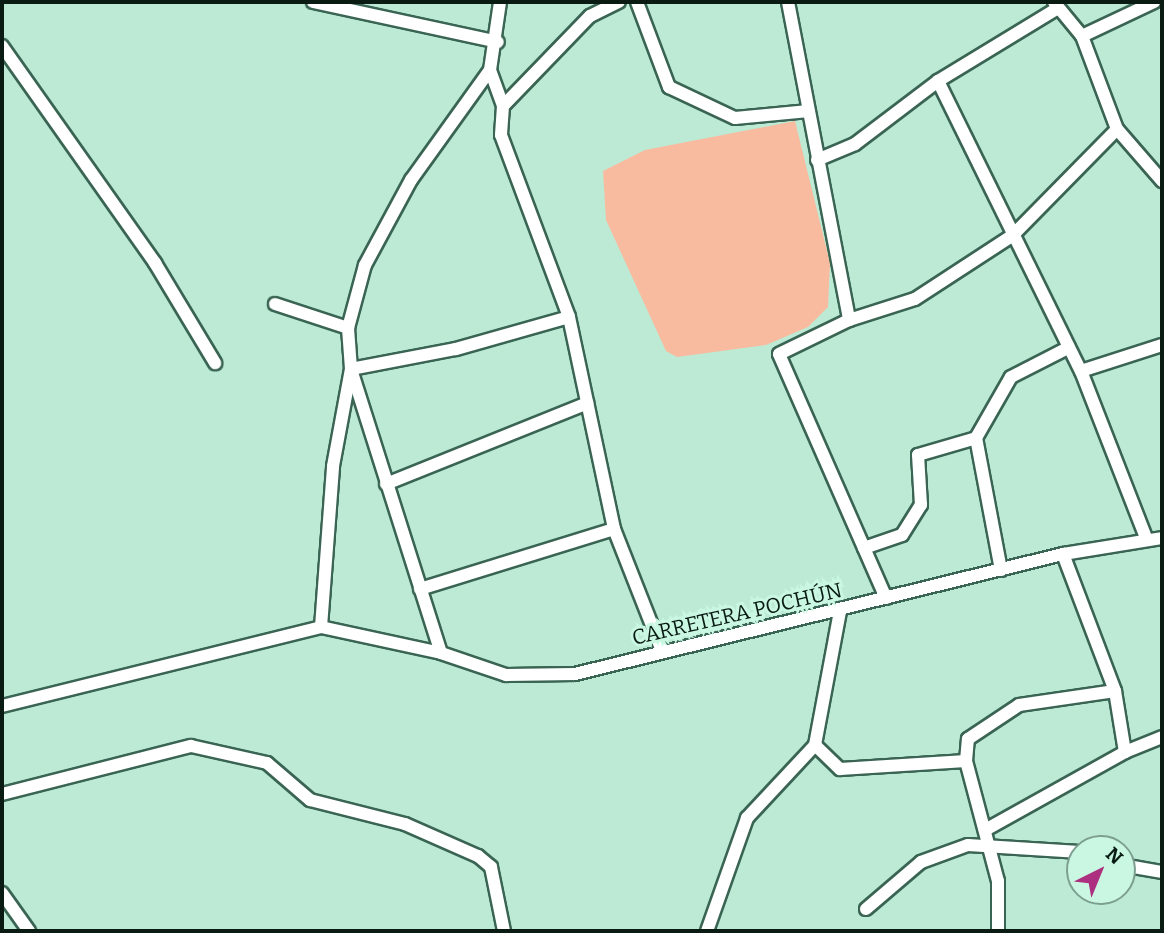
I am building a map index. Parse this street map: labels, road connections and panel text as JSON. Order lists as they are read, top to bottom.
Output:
{
  "streets": {
    "street": ["CARRETERA POCHÚN"]
  },
  "north": "top right"
}
